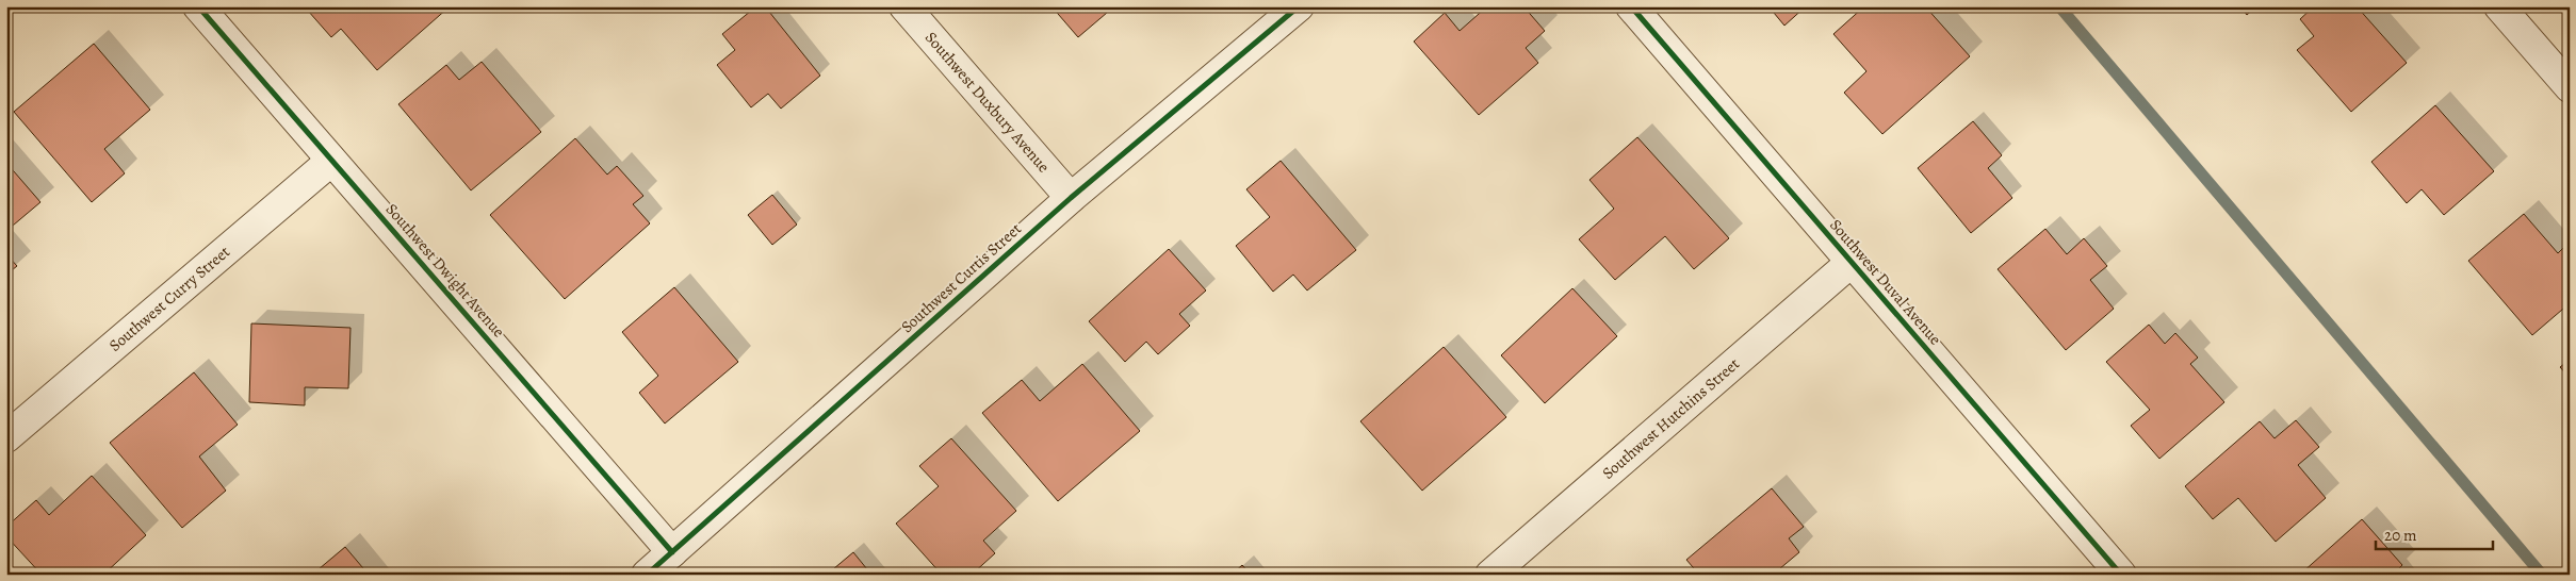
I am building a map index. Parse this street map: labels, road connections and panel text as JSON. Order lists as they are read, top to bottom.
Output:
{
  "streets": {
    "street": [
      "Southwest Duxbury Avenue",
      "Southwest Dwight Avenue",
      "Southwest Curtis Street",
      "Southwest Duval Avenue",
      "Southwest Curry Street",
      "Southwest Hutchins Street"
    ]
  },
  "crossings": [
    ["Southwest Duxbury Avenue", "Southwest Curtis Street"],
    ["Southwest Dwight Avenue", "Southwest Curtis Street"],
    ["Southwest Dwight Avenue", "Southwest Curry Street"],
    ["Southwest Duval Avenue", "Southwest Hutchins Street"]
  ],
  "scale_bar": "20 m"
}
